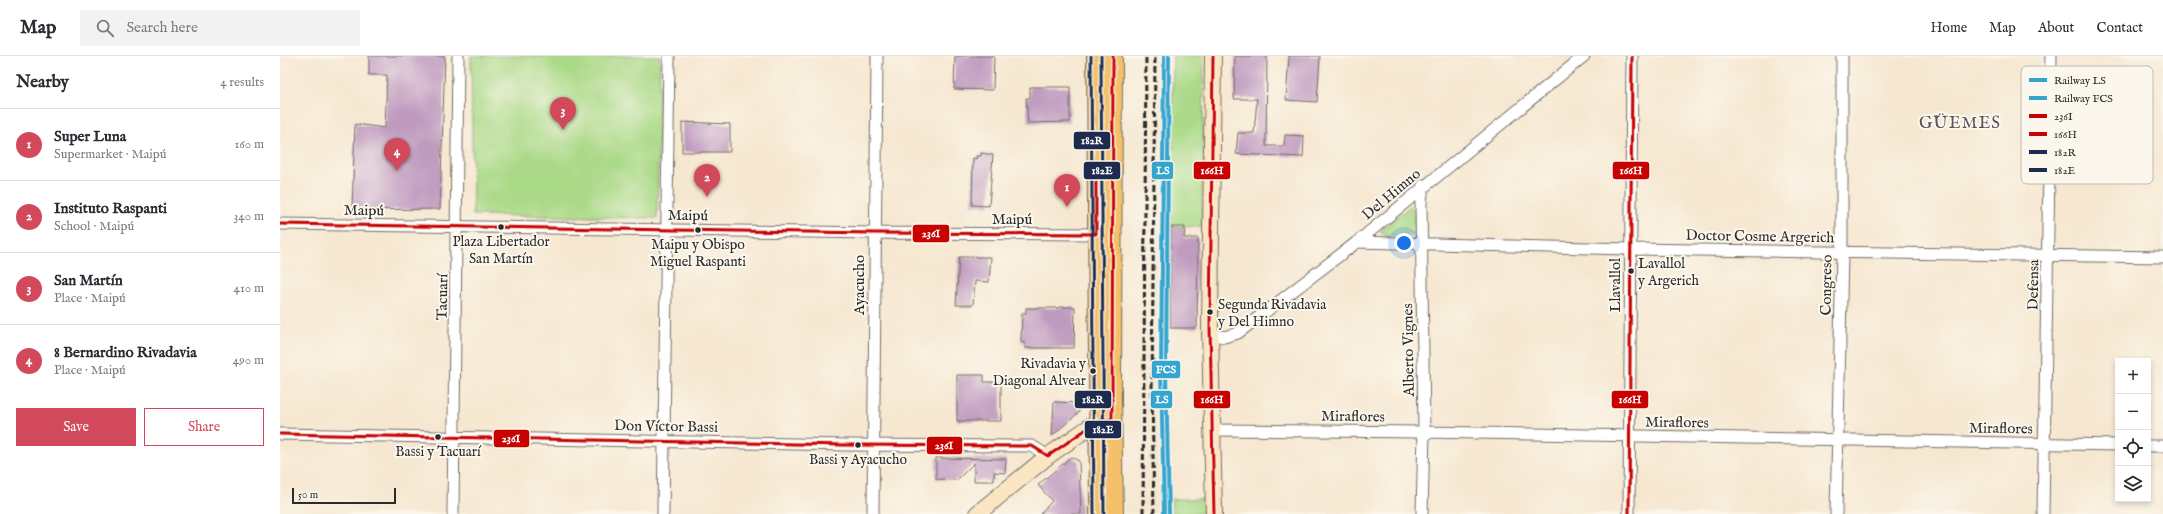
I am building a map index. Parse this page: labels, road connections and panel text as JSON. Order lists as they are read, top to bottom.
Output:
{
  "streets": {
    "street": [
      "Del Himno",
      "Maipú",
      "Doctor Cosme Argerich",
      "Ayacucho",
      "Llavallol",
      "Congreso",
      "Defensa",
      "Tacuarí",
      "Alberto Vignes",
      "Miraflores",
      "Don Víctor Bassi"
    ]
  },
  "crossings": [
    ["Del Himno", "Doctor Cosme Argerich"],
    ["Del Himno", "Alberto Vignes"],
    ["Maipú", "Ayacucho"],
    ["Maipú", "Tacuarí"],
    ["Doctor Cosme Argerich", "Llavallol"],
    ["Doctor Cosme Argerich", "Congreso"],
    ["Doctor Cosme Argerich", "Defensa"],
    ["Doctor Cosme Argerich", "Alberto Vignes"],
    ["Ayacucho", "Don Víctor Bassi"],
    ["Llavallol", "Miraflores"],
    ["Congreso", "Miraflores"],
    ["Defensa", "Miraflores"],
    ["Tacuarí", "Don Víctor Bassi"],
    ["Alberto Vignes", "Miraflores"]
  ],
  "districts": ["GÜEMES"],
  "places": [
    "Plaza Libertador San Martín",
    "Maipu y Obispo Miguel Raspanti",
    "Lavallol y Argerich",
    "Segunda Rivadavia y Del Himno",
    "Rivadavia y Diagonal Alvear",
    "Bassi y Tacuarí",
    "Bassi y Ayacucho"
  ],
  "lines": [
    "rail line LS",
    "rail line FCS",
    "transit line 236I",
    "transit line 166H",
    "transit line 182R",
    "transit line 182E"
  ],
  "legend": [
    "Railway LS",
    "Railway FCS",
    "236I",
    "166H",
    "182R",
    "182E"
  ],
  "scale_bar": "50 m",
  "page": {
    "header": "Map",
    "search": "Search here",
    "nav": [
      "Home",
      "Map",
      "About",
      "Contact"
    ],
    "heading": ["Nearby", "4 results"],
    "pins": [
      "3",
      "4",
      "2",
      "1"
    ],
    "list": [
      {
        "mark": "1",
        "name": "Super Luna",
        "note": "Supermarket · Maipú",
        "value": "160 m"
      },
      {
        "mark": "2",
        "name": "Instituto Raspanti",
        "note": "School · Maipú",
        "value": "340 m"
      },
      {
        "mark": "3",
        "name": "San Martín",
        "note": "Place · Maipú",
        "value": "410 m"
      },
      {
        "mark": "4",
        "name": "8 Bernardino Rivadavia",
        "note": "Place · Maipú",
        "value": "490 m"
      }
    ],
    "map_buttons": ["+", "−"],
    "buttons": ["Save", "Share"],
    "scale": "50 m"
  }
}
